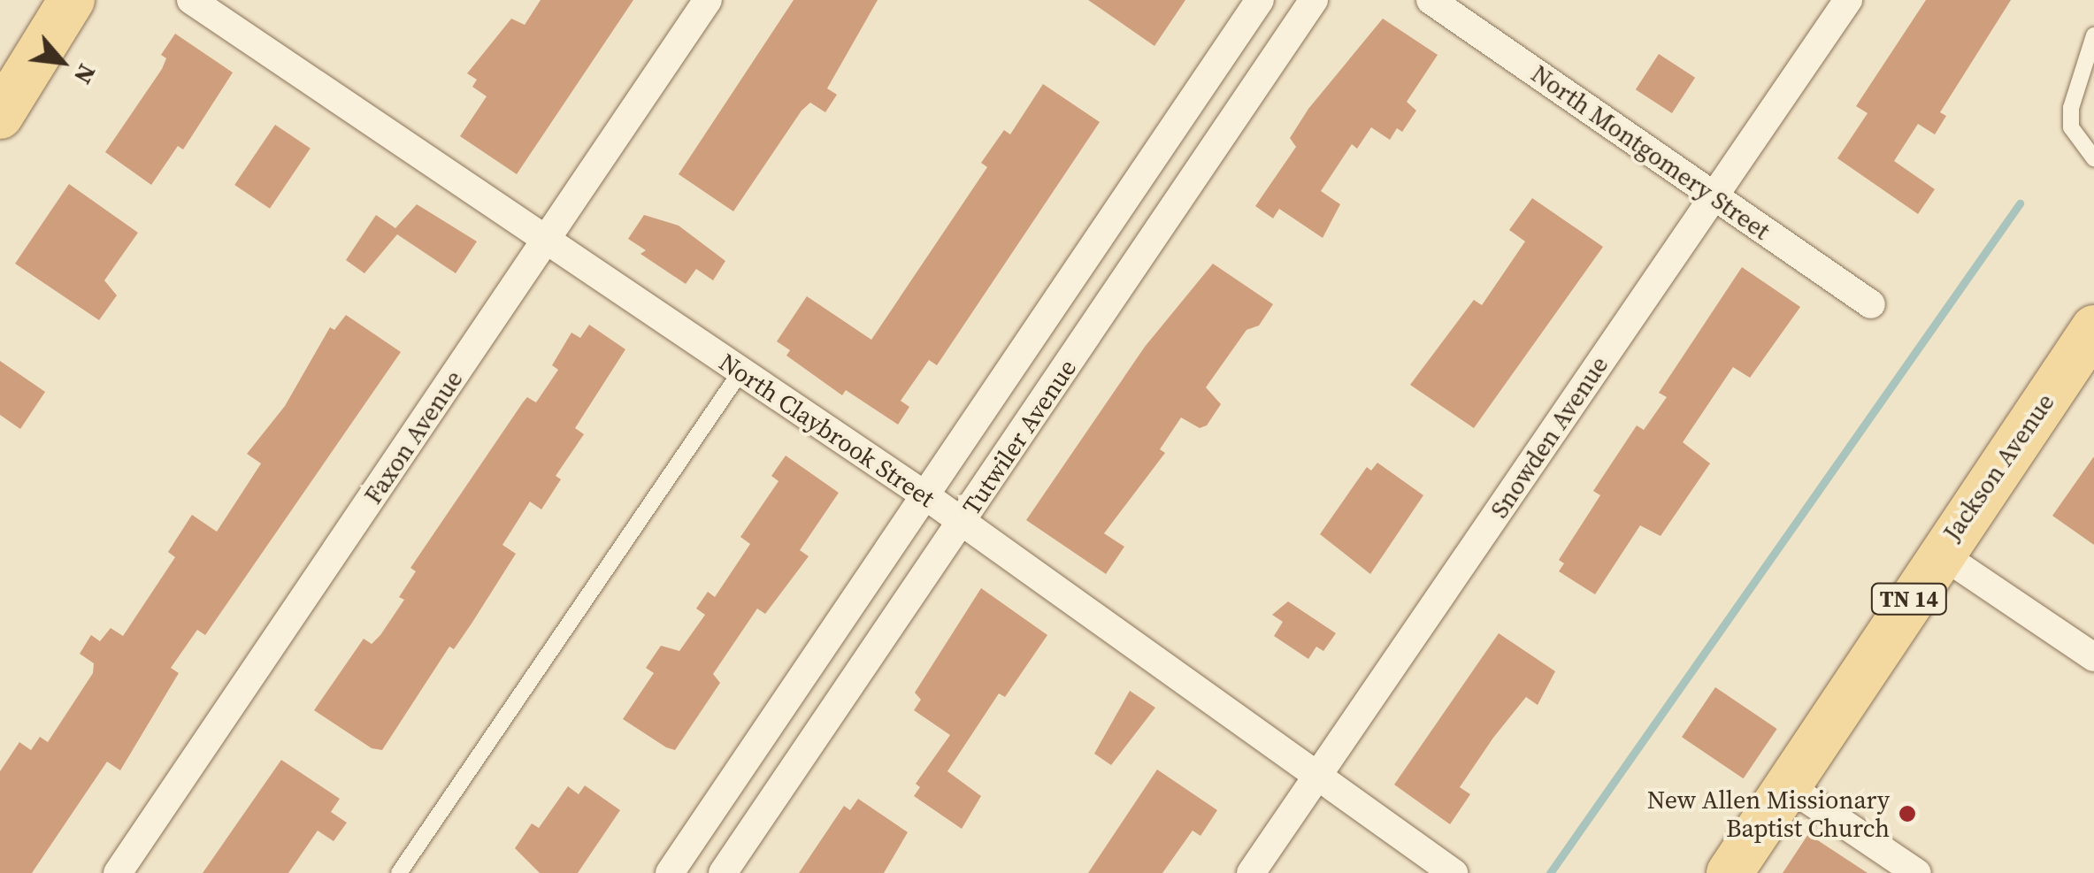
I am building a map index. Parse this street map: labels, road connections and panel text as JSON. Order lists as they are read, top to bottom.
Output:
{
  "streets": {
    "main road": ["Jackson Avenue", "TN 14"],
    "street": [
      "North Montgomery Street",
      "North Claybrook Street",
      "Faxon Avenue",
      "Tutwiler Avenue",
      "Snowden Avenue"
    ]
  },
  "crossings": [
    ["North Montgomery Street", "Snowden Avenue"],
    ["North Claybrook Street", "Faxon Avenue"],
    ["North Claybrook Street", "Tutwiler Avenue"],
    ["North Claybrook Street", "Snowden Avenue"]
  ],
  "places": ["New Allen Missionary Baptist Church"],
  "north": "bottom right"
}
